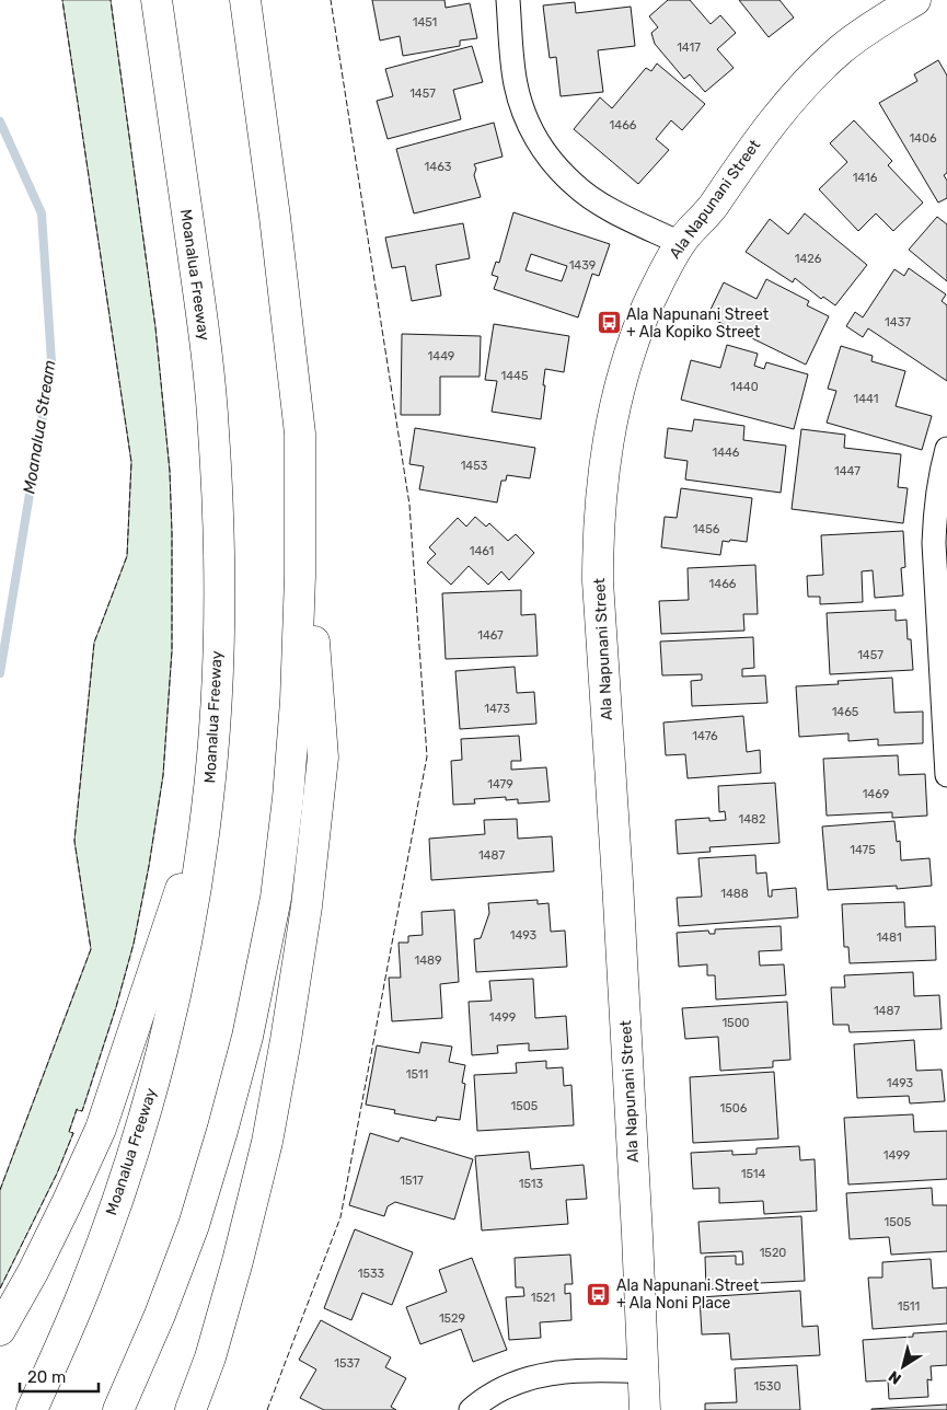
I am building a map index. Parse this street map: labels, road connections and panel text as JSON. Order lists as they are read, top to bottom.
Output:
{
  "streets": {
    "main road": ["Ala Napunani Street", "Moanalua Freeway"]
  },
  "water": ["Moanalua Stream"],
  "places": {
    "bus stop": ["Ala Napunani Street + Ala Kopiko Street", "Ala Napunani Street + Ala Noni Place"]
  },
  "house_numbers": [
    "1451",
    "1417",
    "1457",
    "1466",
    "1406",
    "1463",
    "1416",
    "1426",
    "1439",
    "1437",
    "1449",
    "1445",
    "1440",
    "1441",
    "1446",
    "1453",
    "1447",
    "1456",
    "1461",
    "1466",
    "1467",
    "1457",
    "1473",
    "1465",
    "1476",
    "1479",
    "1469",
    "1482",
    "1475",
    "1487",
    "1488",
    "1493",
    "1481",
    "1489",
    "1487",
    "1499",
    "1500",
    "1511",
    "1493",
    "1505",
    "1506",
    "1499",
    "1514",
    "1517",
    "1513",
    "1505",
    "1520",
    "1533",
    "1521",
    "1511",
    "1529",
    "1537",
    "1530"
  ],
  "scale_bar": "20 m",
  "north": "bottom left"
}
